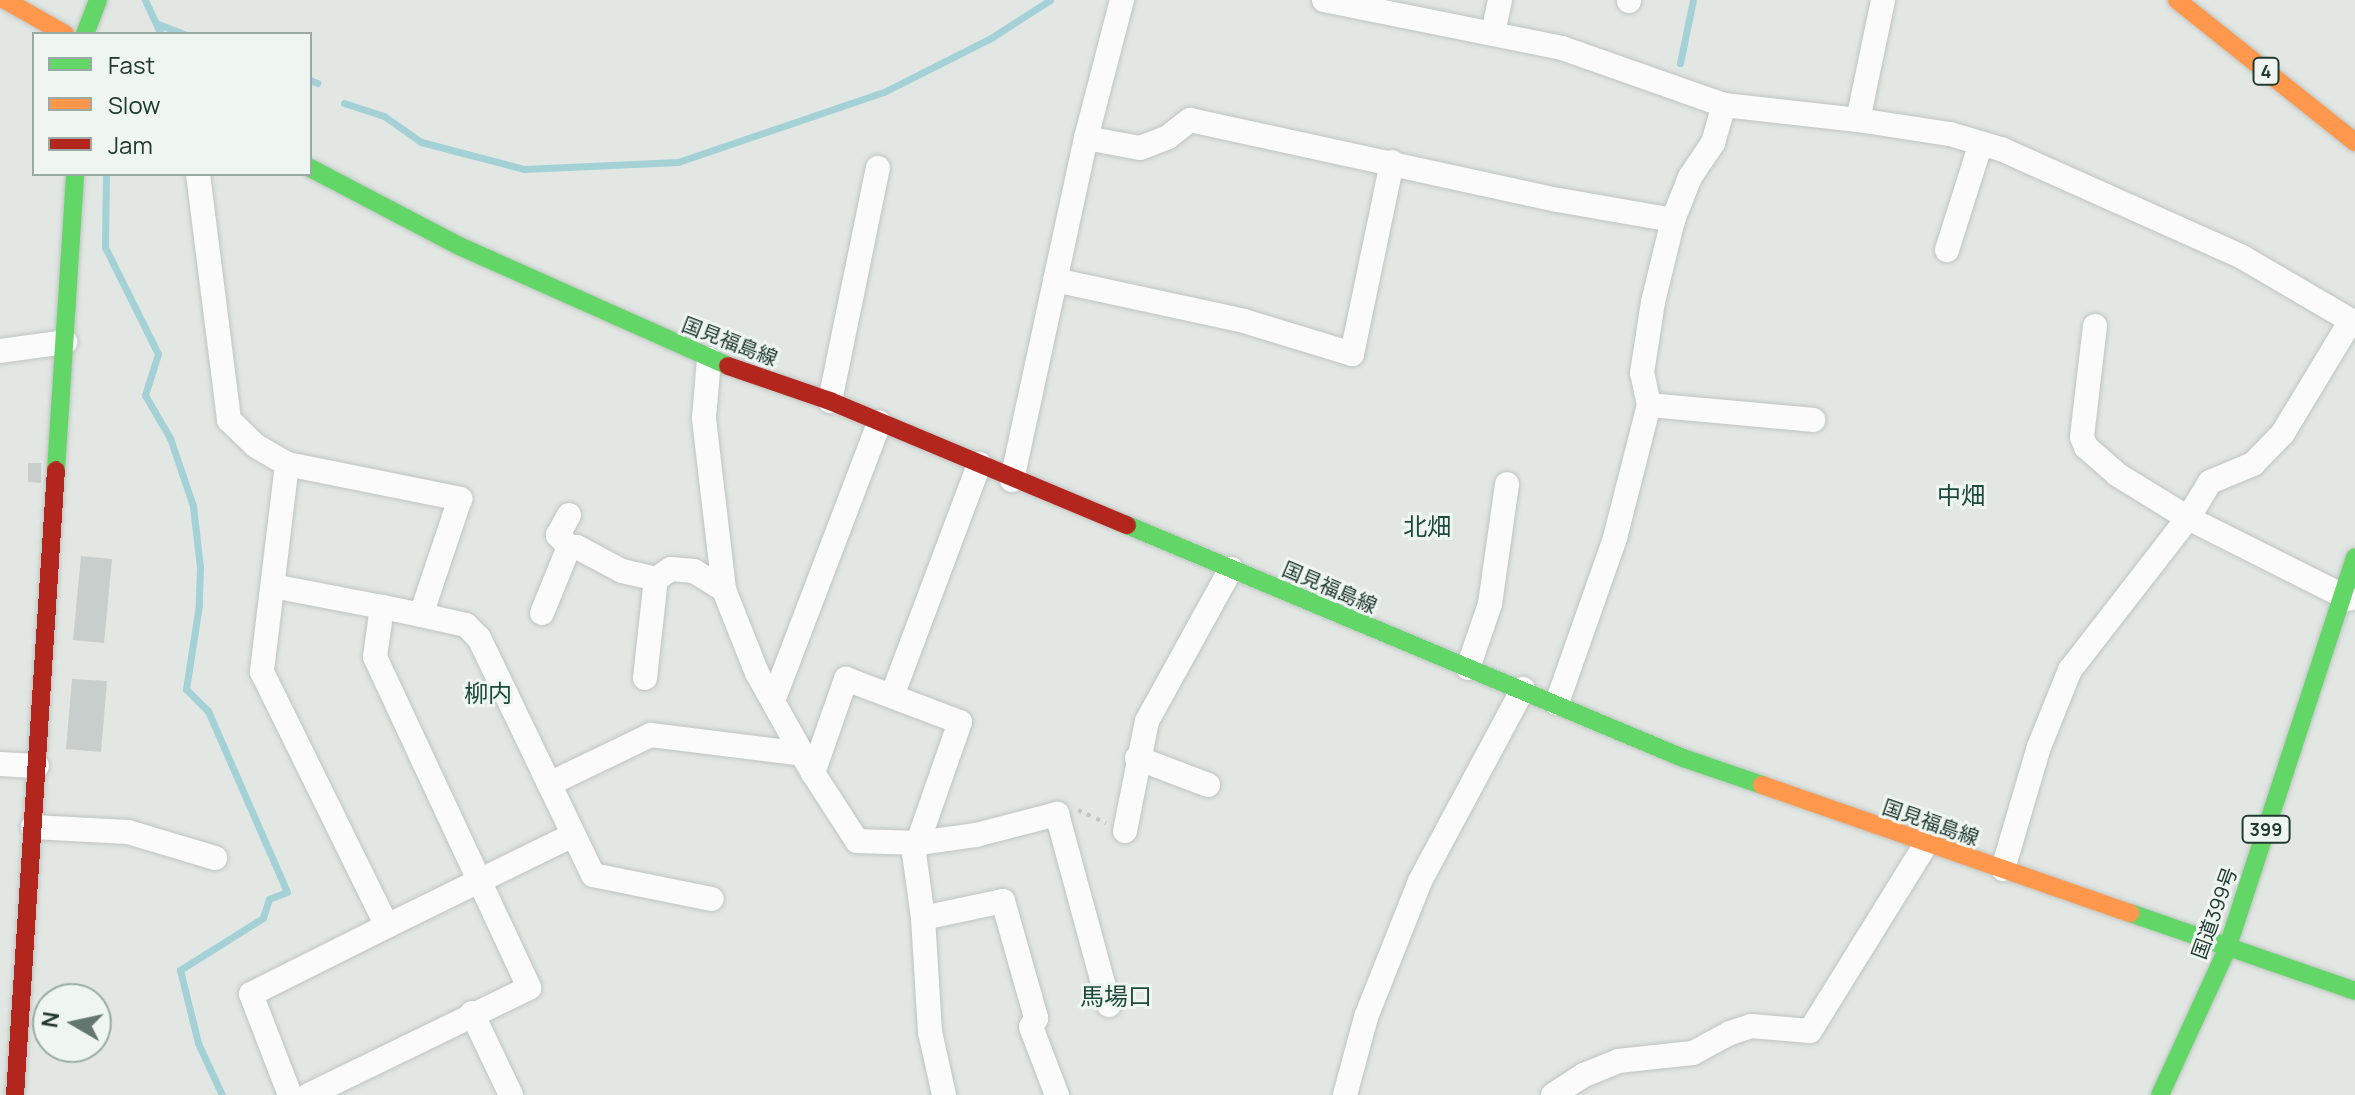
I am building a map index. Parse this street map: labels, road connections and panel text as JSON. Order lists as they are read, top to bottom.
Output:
{
  "streets": {
    "main road": [
      "4",
      "国見福島線",
      "399",
      "国道399号"
    ]
  },
  "crossings": [
    ["国見福島線", "国道399号"]
  ],
  "districts": [
    "中畑",
    "北畑",
    "柳内",
    "馬場口"
  ],
  "legend": ["Fast", "Slow", "Jam"],
  "north": "left"
}
